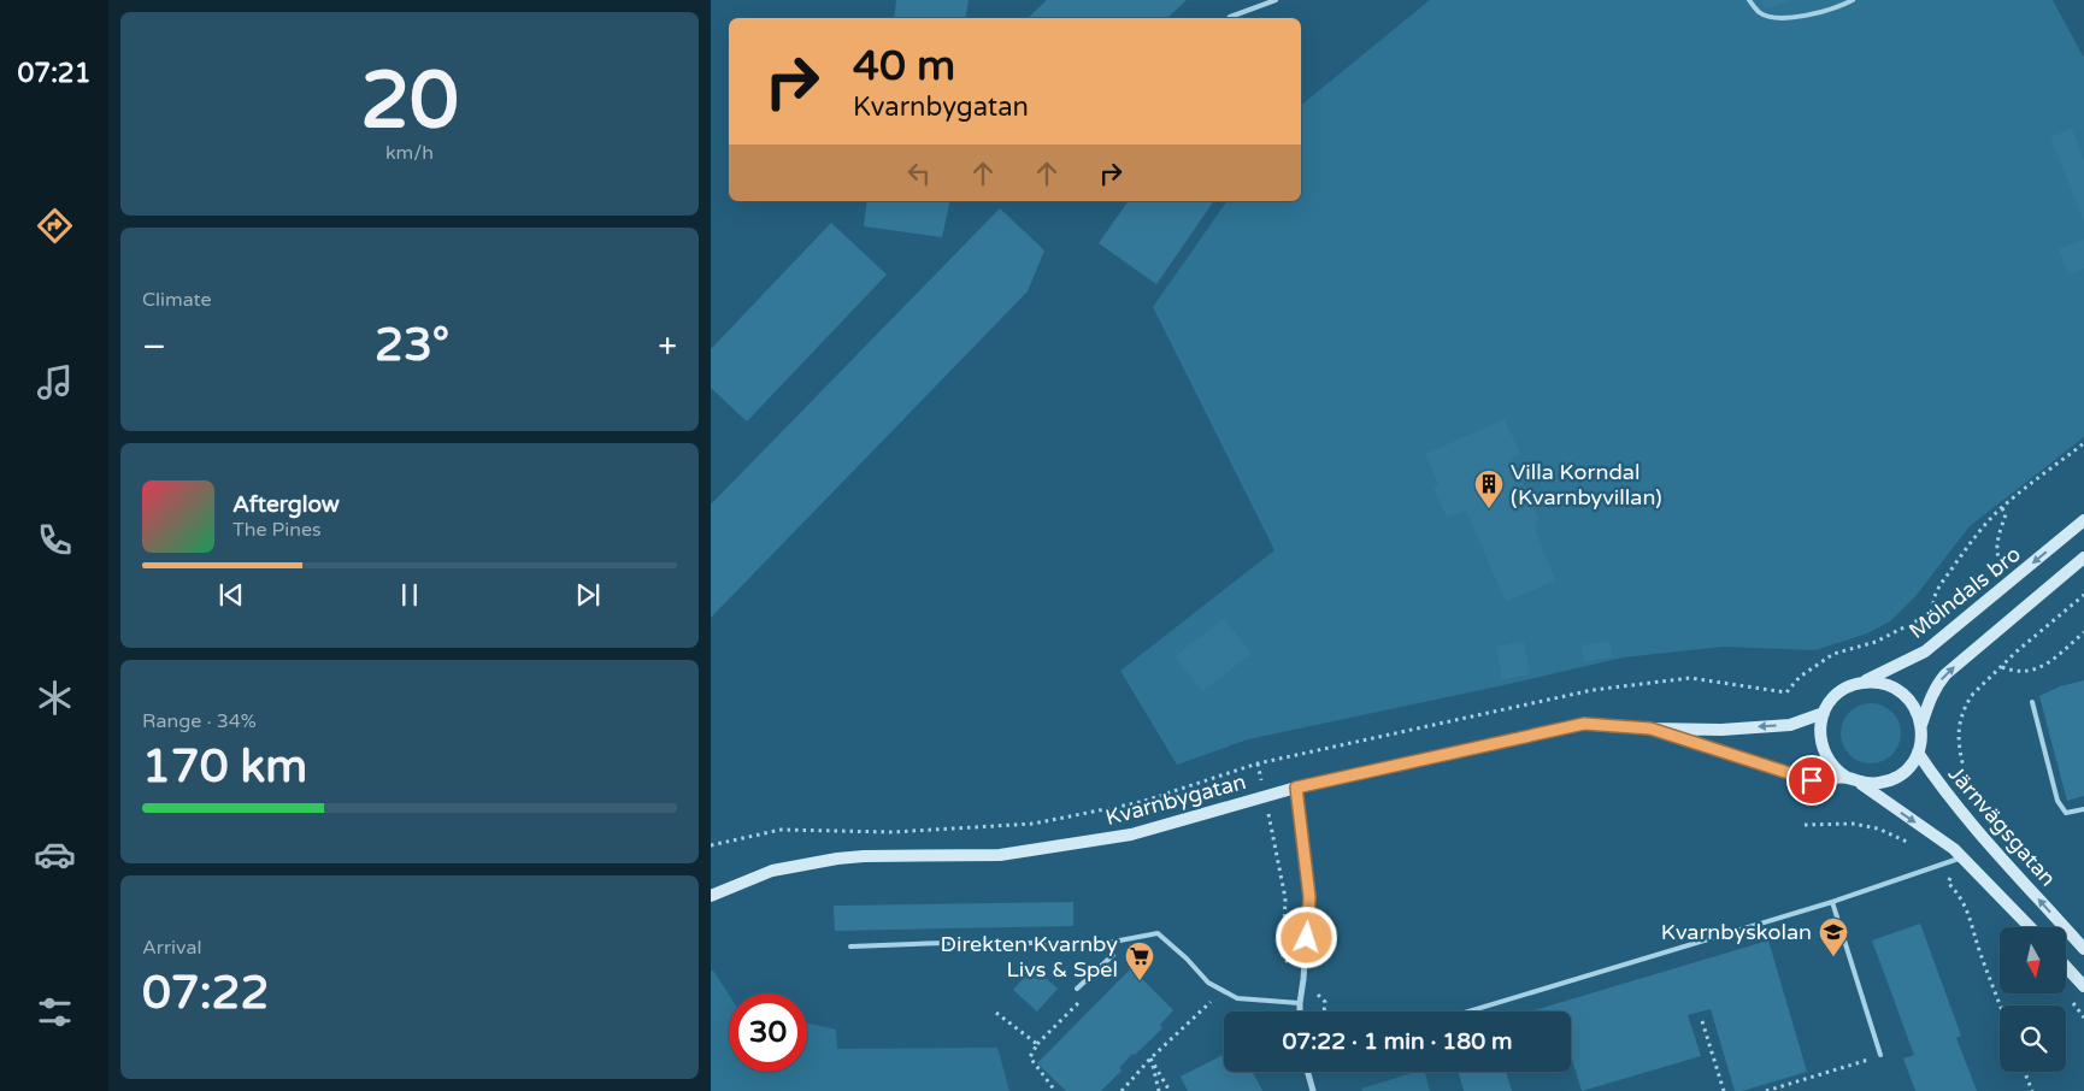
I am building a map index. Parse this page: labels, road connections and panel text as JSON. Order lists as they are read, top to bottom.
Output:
{
  "streets": {
    "street": ["Mölndals bro", "Kvarnbygatan", "Järnvägsgatan"]
  },
  "crossings": [
    ["Mölndals bro", "Kvarnbygatan"],
    ["Mölndals bro", "Järnvägsgatan"],
    ["Kvarnbygatan", "Järnvägsgatan"]
  ],
  "places": {
    "building": ["Villa Korndal (Kvarnbyvillan)"],
    "school or university": ["Kvarnbyskolan"],
    "supermarket": ["Direkten Kvarnby Livs & Spel"]
  },
  "north": "bottom",
  "page": {
    "tabs": "07:21",
    "tile": [
      ["20", "km/h"],
      "Climate",
      ["Range · 34%", "170 km"],
      ["Arrival", "07:22"]
    ],
    "turn": ["40 m", "Kvarnbygatan"],
    "heat": ["−", "23°", "+"],
    "song": ["Afterglow", "The Pines"],
    "limit": "30",
    "trip": "07:22 · 1 min · 180 m"
  }
}
